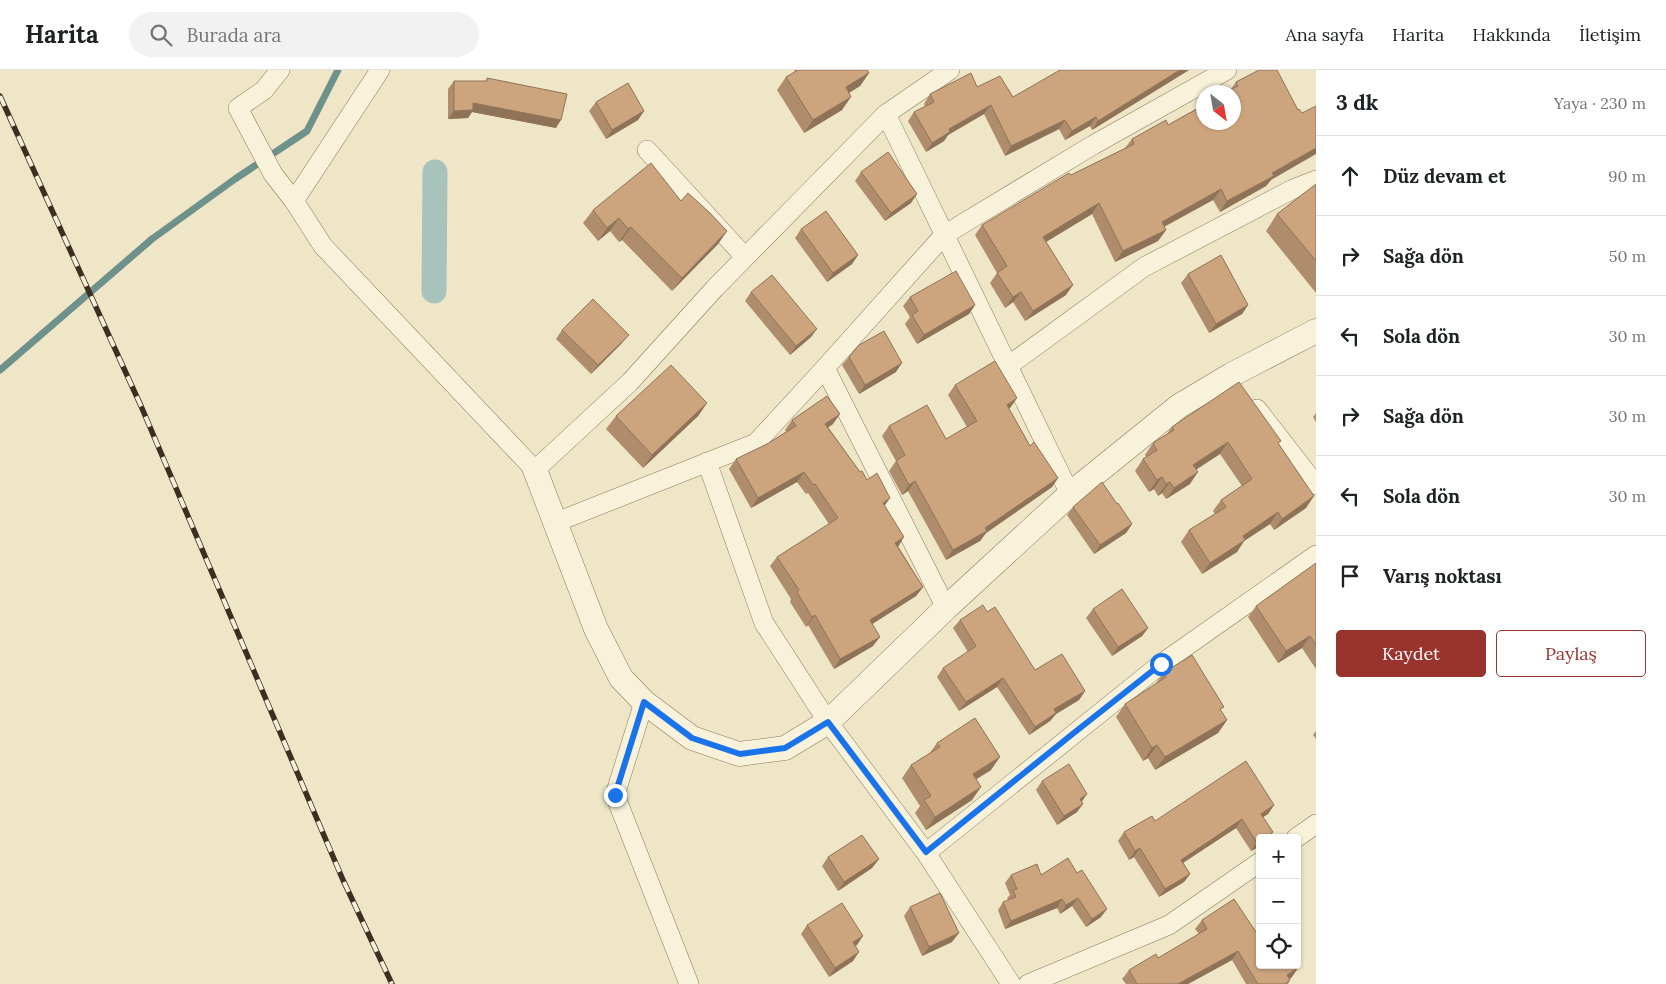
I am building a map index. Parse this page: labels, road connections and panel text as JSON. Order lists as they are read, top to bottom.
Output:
{
  "north": "bottom right",
  "page": {
    "header": "Harita",
    "search": "Burada ara",
    "nav": [
      "Ana sayfa",
      "Harita",
      "Hakkında",
      "İletişim"
    ],
    "heading": ["3 dk", "Yaya · 230 m"],
    "list": [
      ["Düz devam et", "90 m"],
      ["Sağa dön", "50 m"],
      ["Sola dön", "30 m"],
      ["Sağa dön", "30 m"],
      ["Sola dön", "30 m"],
      "Varış noktası"
    ],
    "buttons": ["Kaydet", "Paylaş"],
    "map_buttons": ["+", "−"]
  }
}
